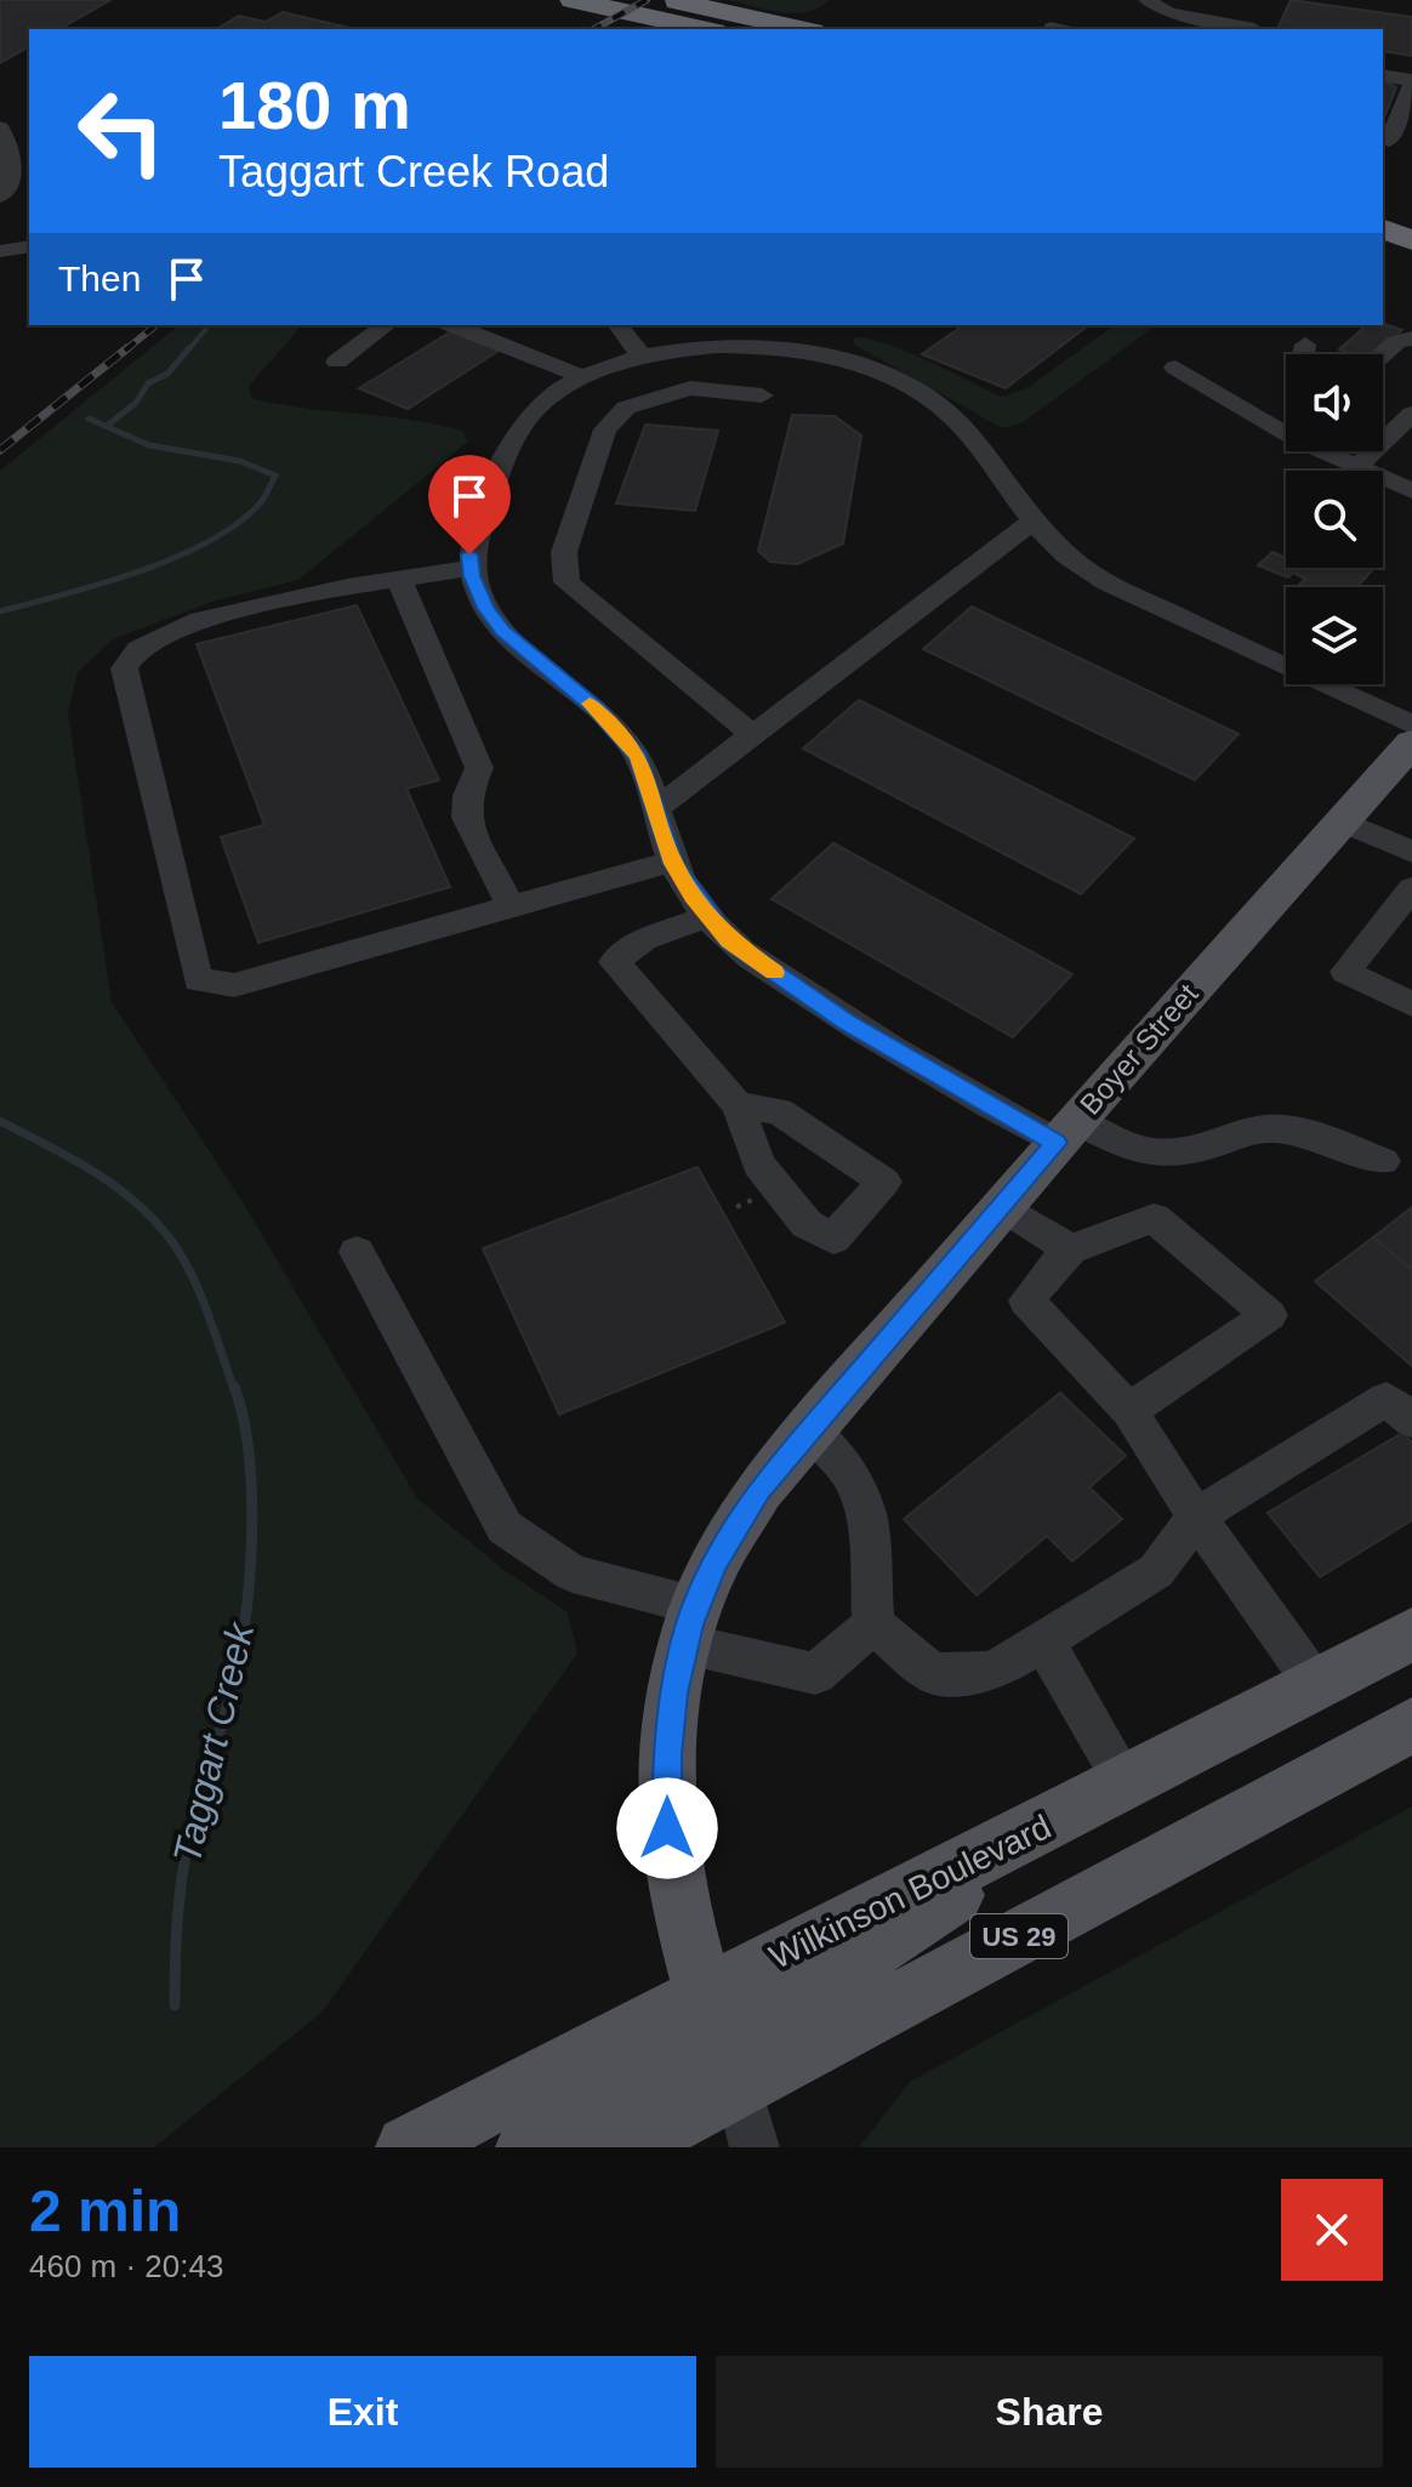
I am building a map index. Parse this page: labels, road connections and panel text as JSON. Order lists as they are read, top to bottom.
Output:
{
  "streets": {
    "main road": ["Boyer Street", "Wilkinson Boulevard", "US 29"]
  },
  "crossings": [
    ["Boyer Street", "Wilkinson Boulevard"]
  ],
  "water": ["Taggart Creek"],
  "page": {
    "turn": ["180 m", "Taggart Creek Road"],
    "then": "Then",
    "heading": ["2 min", "460 m · 20:43"],
    "buttons": ["Exit", "Share"]
  }
}
